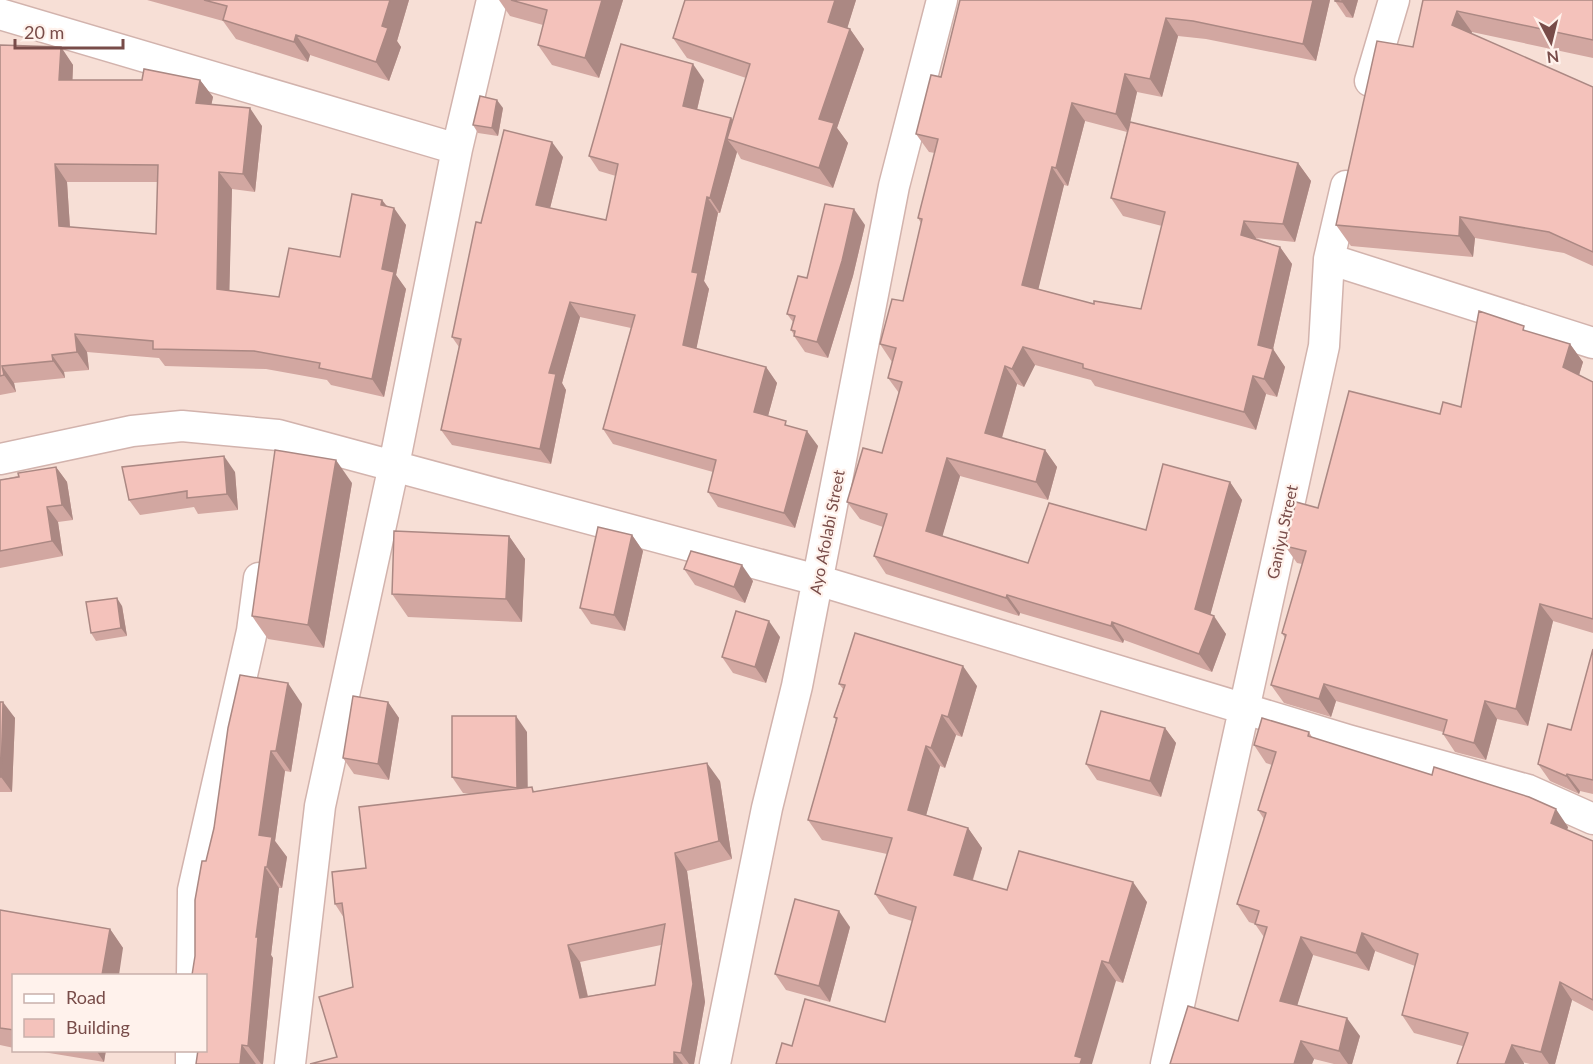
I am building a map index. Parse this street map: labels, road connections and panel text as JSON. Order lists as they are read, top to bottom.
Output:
{
  "streets": {
    "street": ["Ayo Afolabi Street", "Ganiyu Street"]
  },
  "legend": ["Road", "Building"],
  "scale_bar": "20 m",
  "north": "bottom"
}
